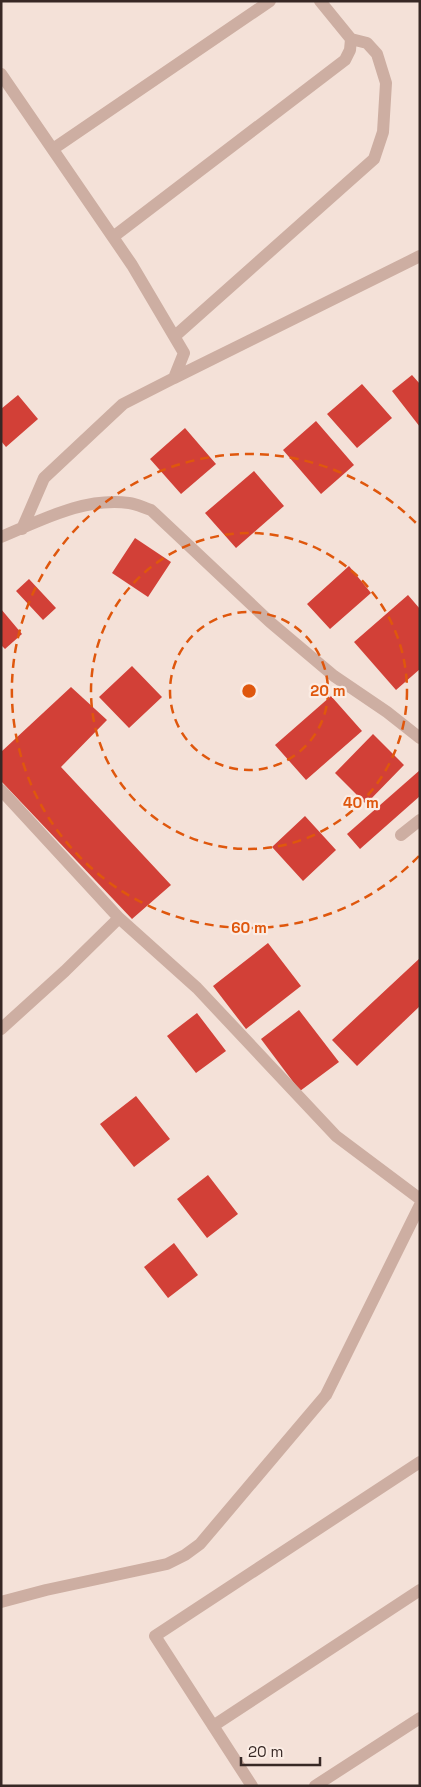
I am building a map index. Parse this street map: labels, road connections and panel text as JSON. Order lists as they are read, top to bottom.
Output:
{
  "scale_bar": "20 m",
  "rings": ["20 m", "40 m", "60 m"]
}
